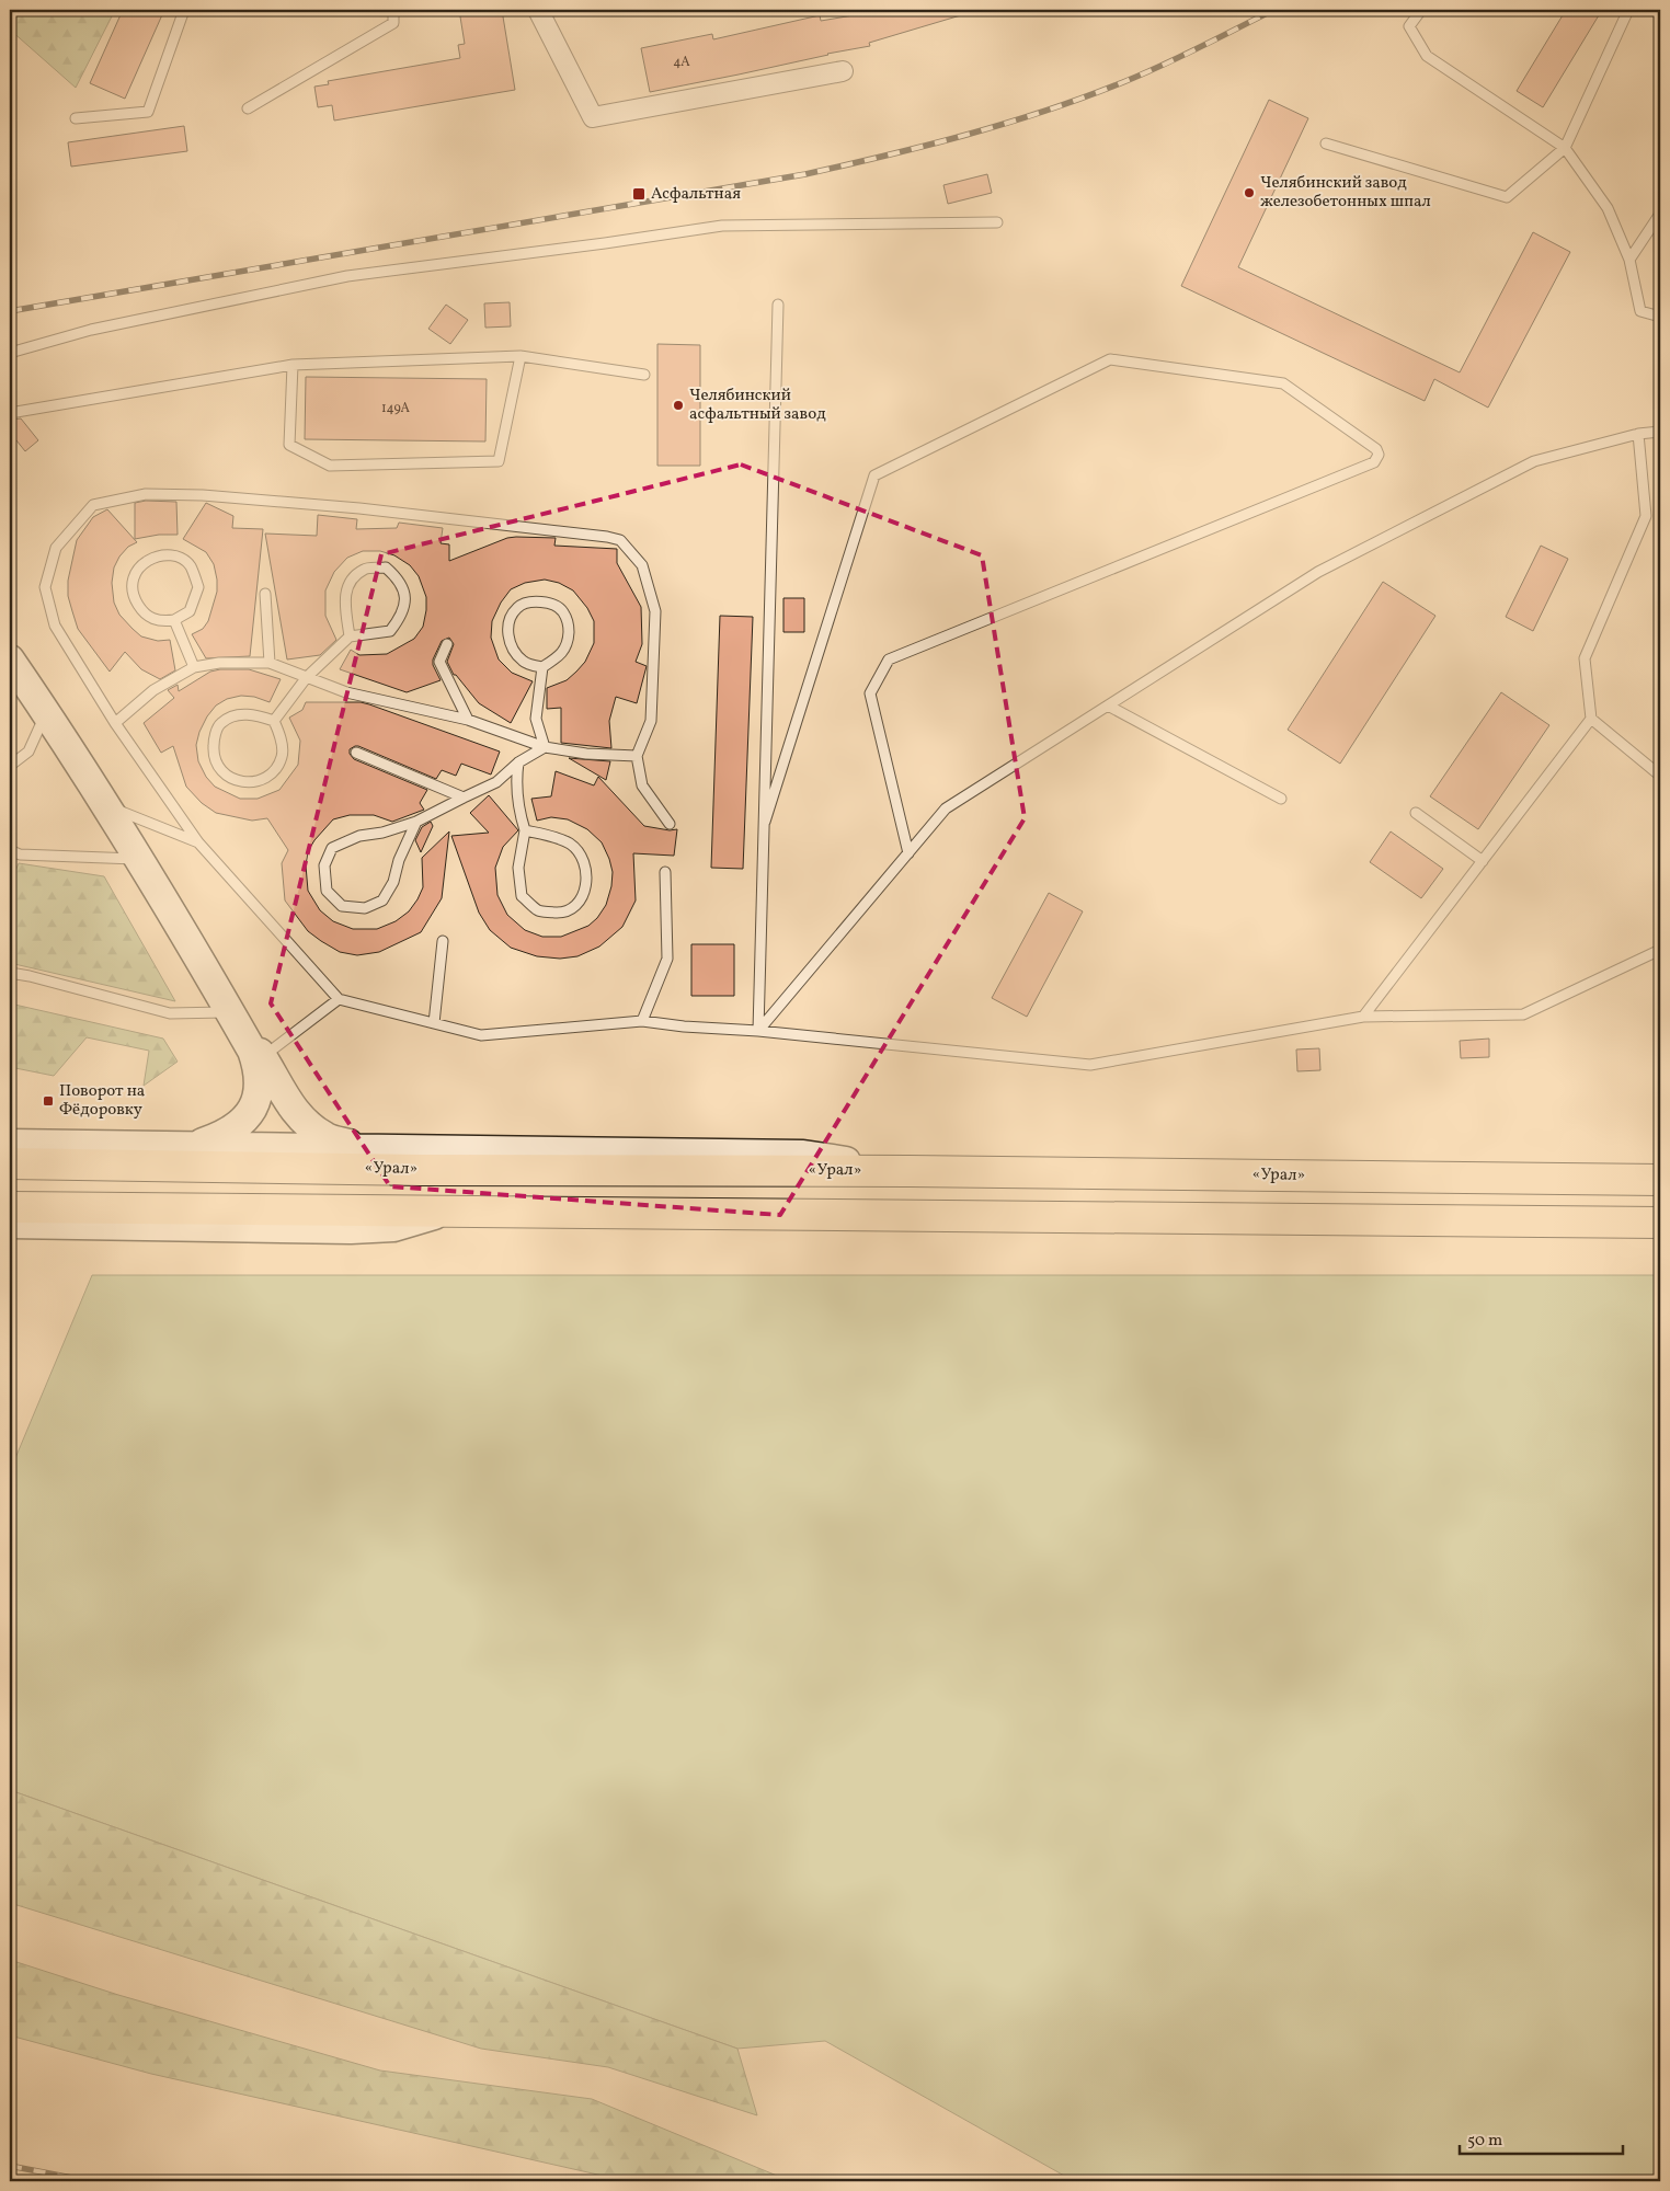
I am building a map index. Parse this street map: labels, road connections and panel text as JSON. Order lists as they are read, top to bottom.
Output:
{
  "streets": {
    "main road": ["«Урал»"]
  },
  "places": {
    "other": ["Челябинский завод железобетонных шпал", "Челябинский асфальтный завод"],
    "transit": ["Асфальтная", "Поворот на Фёдоровку"]
  },
  "house_numbers": ["4А", "149А"],
  "scale_bar": "50 m"
}
